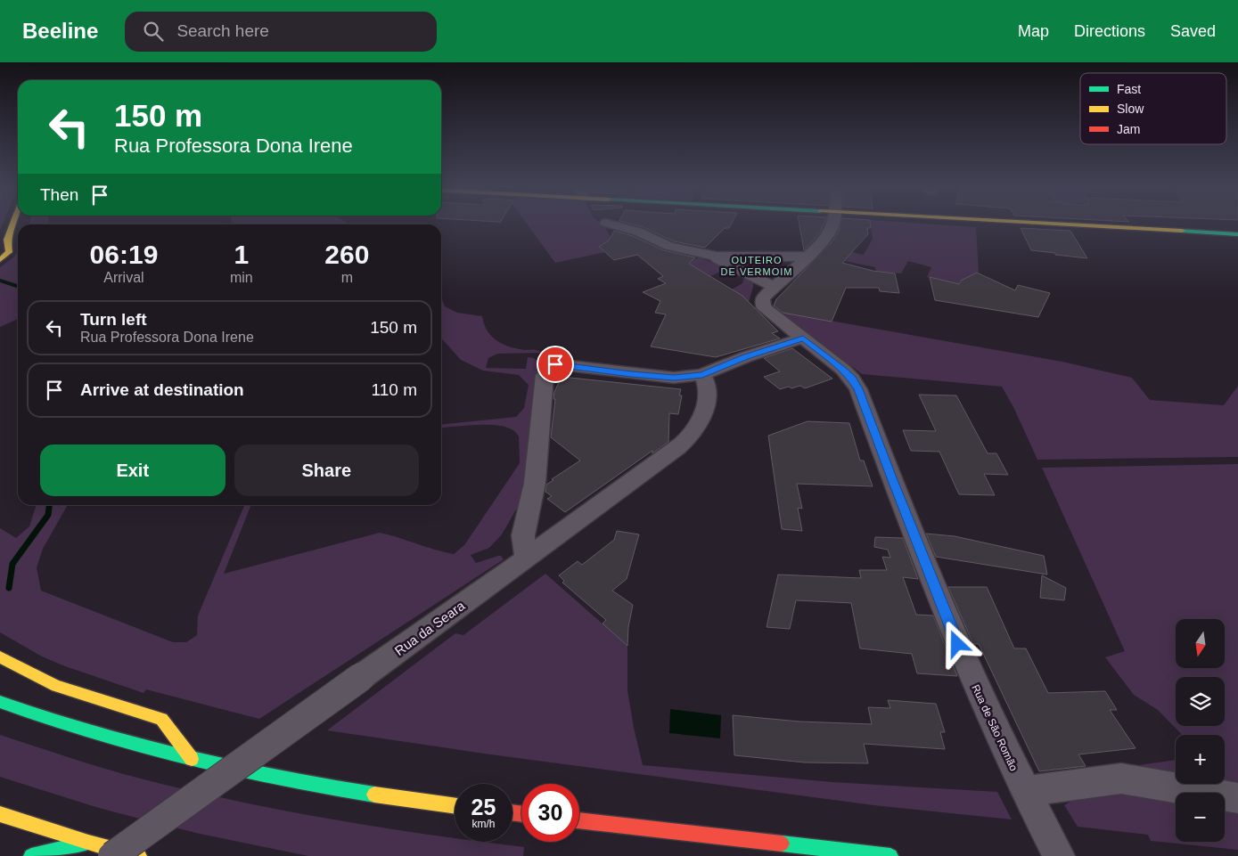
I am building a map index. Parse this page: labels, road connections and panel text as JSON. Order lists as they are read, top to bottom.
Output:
{
  "streets": {
    "street": ["Rua da Seara", "Rua de São Romão"]
  },
  "districts": ["OUTEIRO DE VERMOIM"],
  "legend": ["Fast", "Slow", "Jam"],
  "north": "bottom",
  "page": {
    "header": "Beeline",
    "search": "Search here",
    "nav": ["Map", "Directions", "Saved"],
    "turn": ["150 m", "Rua Professora Dona Irene"],
    "then": "Then",
    "eta": [
      "06:19",
      "Arrival",
      "1",
      "min",
      "260",
      "m"
    ],
    "list": [
      {
        "name": "Turn left",
        "note": "Rua Professora Dona Irene",
        "value": "150 m"
      },
      {
        "name": "Arrive at destination",
        "value": "110 m"
      }
    ],
    "buttons": ["Exit", "Share"],
    "map_buttons": ["+", "−"],
    "speed": "25 km/h",
    "limit": "30"
  }
}
